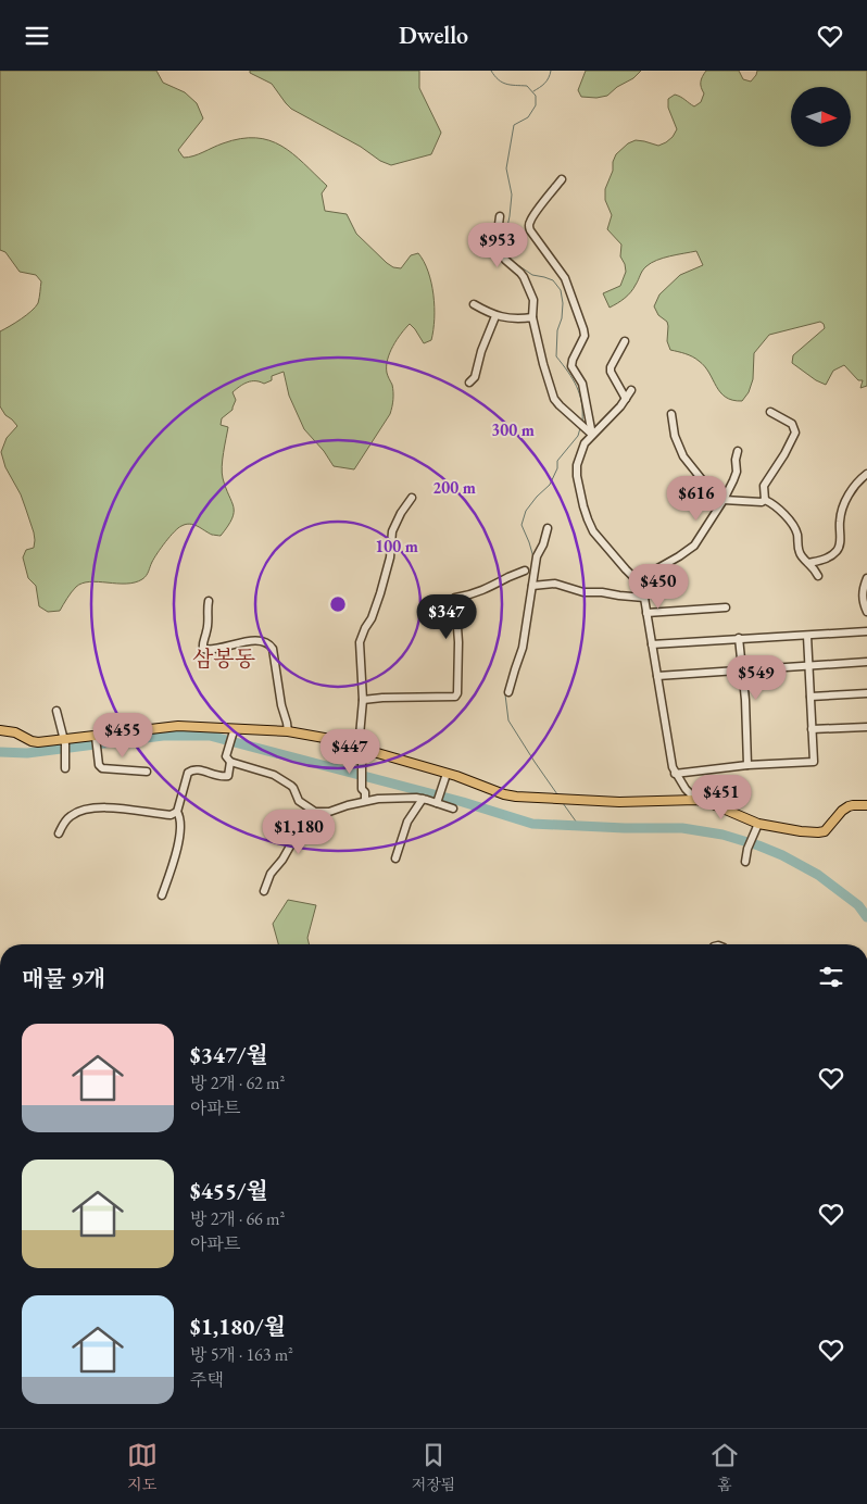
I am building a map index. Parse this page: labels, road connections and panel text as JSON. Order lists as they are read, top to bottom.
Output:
{
  "districts": ["삼봉동"],
  "north": "right",
  "page": {
    "header": "Dwello",
    "price": [
      "$953",
      "$616",
      "$450",
      "$347",
      "$549",
      "$455",
      "$447",
      "$451",
      "$1,180"
    ],
    "heading": "매물 9개",
    "list": [
      {
        "name": "$347/월",
        "note": "방 2개 · 62 m² · 아파트"
      },
      {
        "name": "$455/월",
        "note": "방 2개 · 66 m² · 아파트"
      },
      {
        "name": "$1,180/월",
        "note": "방 5개 · 163 m² · 주택"
      }
    ],
    "tabs": ["지도", "저장됨", "홈"]
  },
  "rings": ["300 m", "200 m", "100 m"]
}
